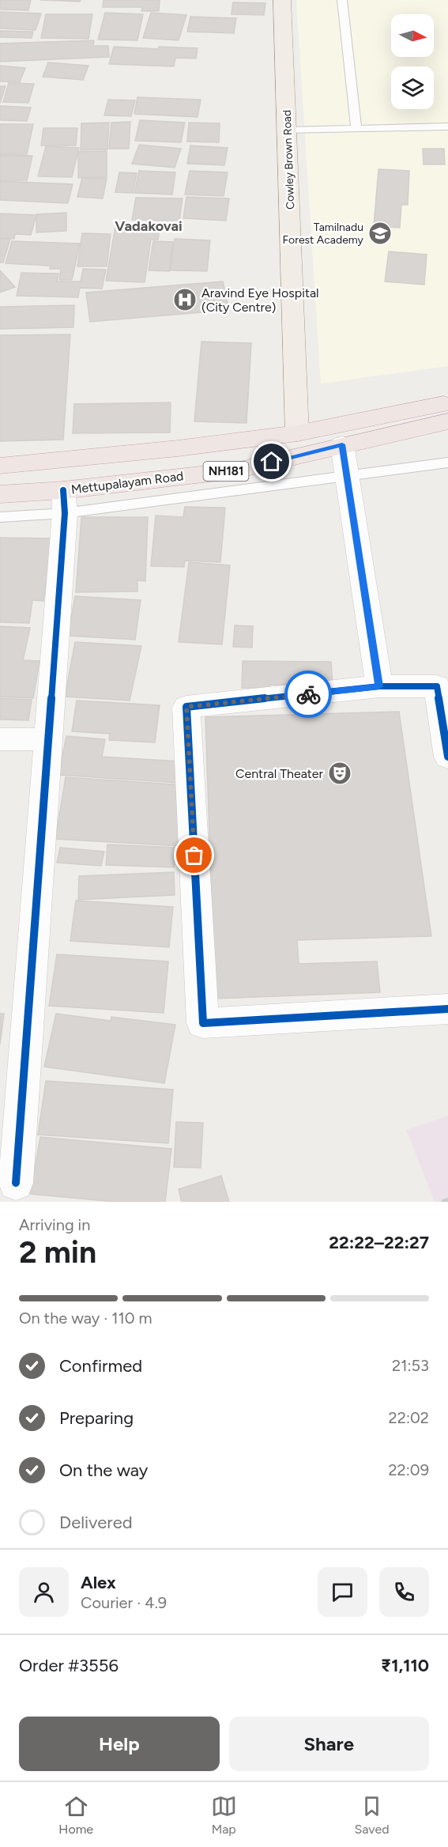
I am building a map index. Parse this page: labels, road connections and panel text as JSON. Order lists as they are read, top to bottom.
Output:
{
  "streets": {
    "highway": ["NH181", "Mettupalayam Road"],
    "main road": ["Cowley Brown Road"]
  },
  "crossings": [
    ["Cowley Brown Road", "NH181"]
  ],
  "districts": ["Vadakovai"],
  "places": {
    "school or university": ["Tamilnadu Forest Academy"],
    "hospital": ["Aravind Eye Hospital (City Centre)"],
    "theatre": ["Central Theater"]
  },
  "north": "right",
  "page": {
    "heading": ["2 min", "Arriving in", "22:22–22:27"],
    "panel": [
      "Alex",
      "Courier · 4.9",
      "Order #3556",
      "₹1,110"
    ],
    "bar": "On the way · 110 m",
    "list": [
      ["Confirmed", "21:53"],
      ["Preparing", "22:02"],
      ["On the way", "22:09"],
      "Delivered"
    ],
    "buttons": ["Help", "Share"],
    "tabs": ["Home", "Map", "Saved"]
  }
}
